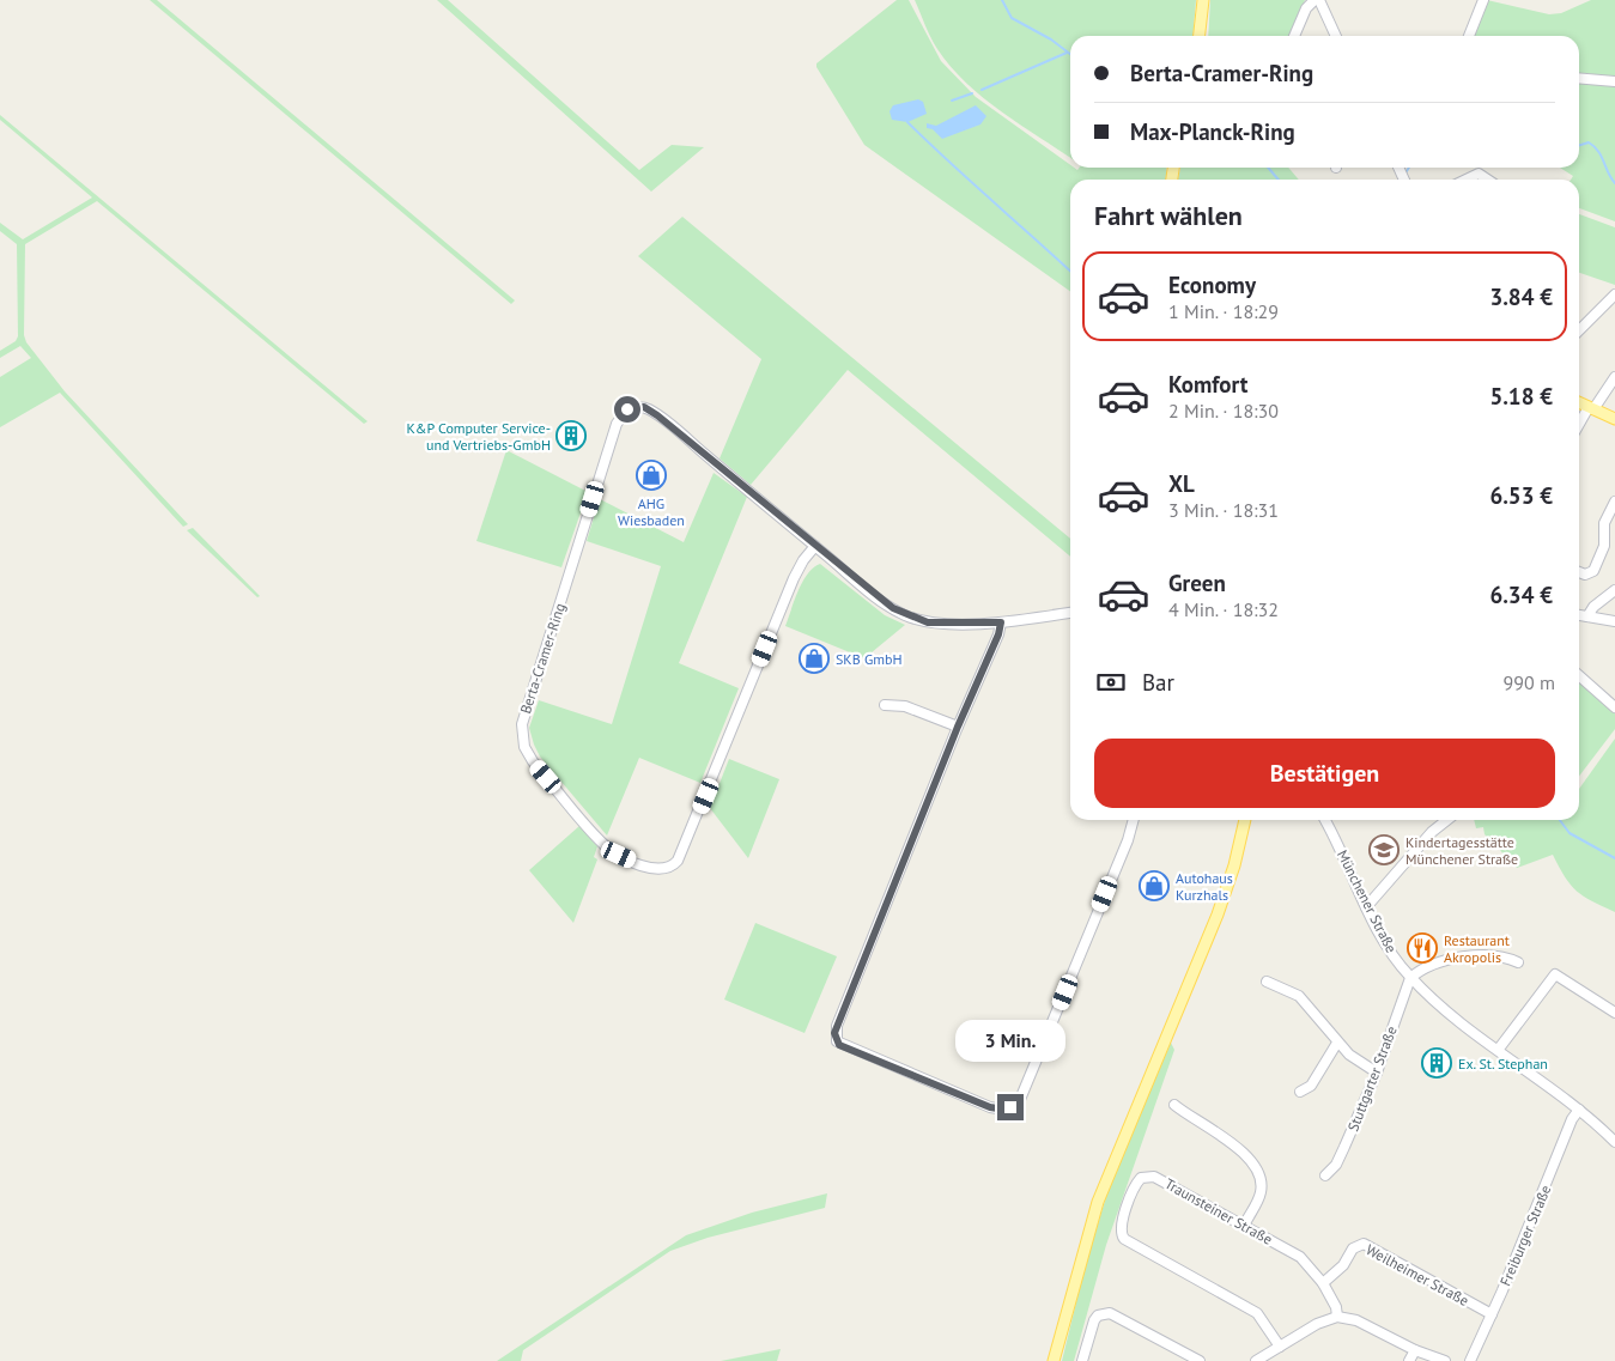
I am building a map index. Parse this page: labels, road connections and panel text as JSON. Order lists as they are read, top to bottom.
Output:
{
  "streets": {
    "street": [
      "Berta-Cramer-Ring",
      "Münchener Straße",
      "Stuttgarter Straße",
      "Traunsteiner Straße",
      "Freiburger Straße",
      "Weilheimer Straße"
    ]
  },
  "crossings": [
    ["Münchener Straße", "Stuttgarter Straße"],
    ["Münchener Straße", "Freiburger Straße"],
    ["Traunsteiner Straße", "Weilheimer Straße"],
    ["Freiburger Straße", "Weilheimer Straße"]
  ],
  "places": {
    "building": ["K&P Computer Service- und Vertriebs-GmbH", "Ex. St. Stephan"],
    "shop": ["AHG Wiesbaden", "SKB GmbH", "Autohaus Kurzhals"],
    "school or university": ["Kindertagesstätte Münchener Straße"],
    "restaurant": ["Restaurant Akropolis"]
  },
  "page": {
    "banner": ["Berta-Cramer-Ring", "Max-Planck-Ring"],
    "heading": "Fahrt wählen",
    "list": [
      {
        "name": "Economy",
        "note": "1 Min. · 18:29",
        "value": "3.84 €"
      },
      {
        "name": "Komfort",
        "note": "2 Min. · 18:30",
        "value": "5.18 €"
      },
      {
        "name": "XL",
        "note": "3 Min. · 18:31",
        "value": "6.53 €"
      },
      {
        "name": "Green",
        "note": "4 Min. · 18:32",
        "value": "6.34 €"
      }
    ],
    "pay": ["Bar", "990 m"],
    "buttons": "Bestätigen",
    "bubble": "3 Min."
  }
}
